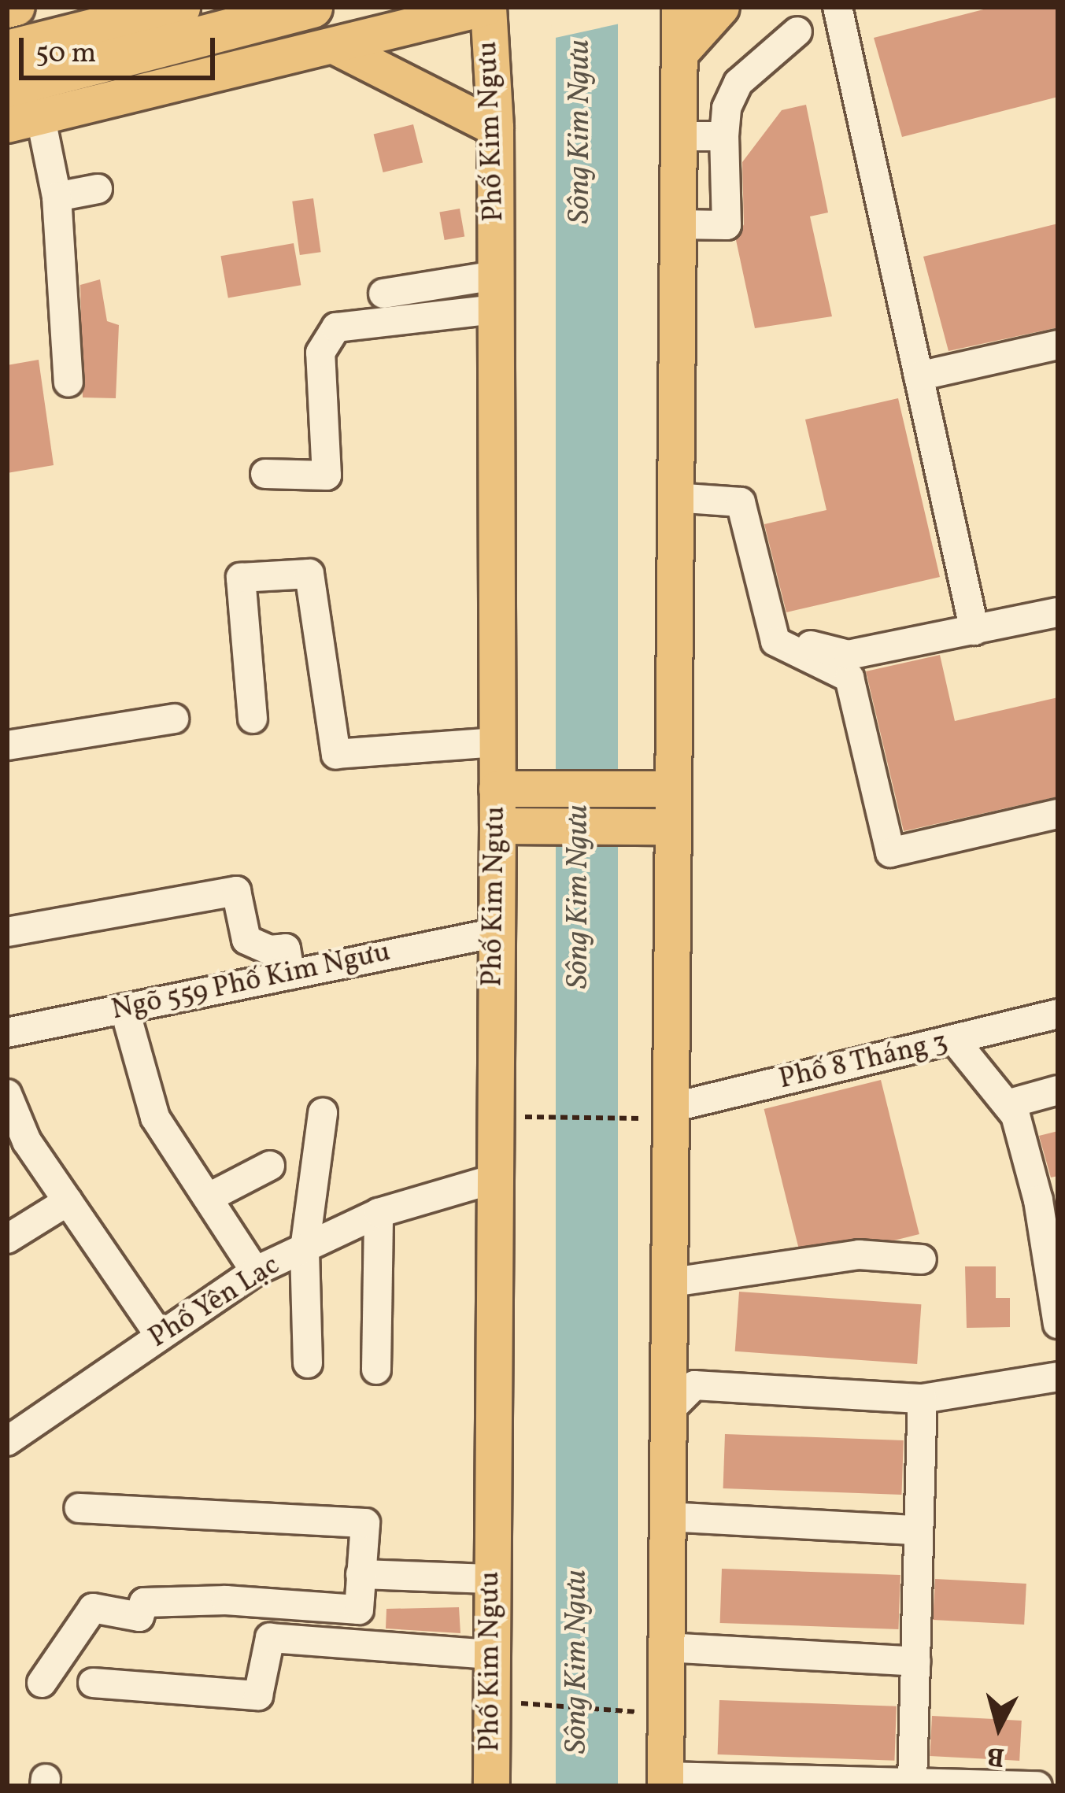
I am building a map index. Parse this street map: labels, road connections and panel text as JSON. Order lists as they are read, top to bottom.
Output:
{
  "streets": {
    "main road": ["Phố Kim Ngưu"],
    "street": ["Ngõ 559 Phố Kim Ngưu", "Phố 8 Tháng 3", "Phố Yên Lạc"]
  },
  "crossings": [
    ["Phố Kim Ngưu", "Ngõ 559 Phố Kim Ngưu"],
    ["Phố Kim Ngưu", "Phố Yên Lạc"]
  ],
  "water": ["Sông Kim Ngưu"],
  "scale_bar": "50 m",
  "north": "bottom"
}
